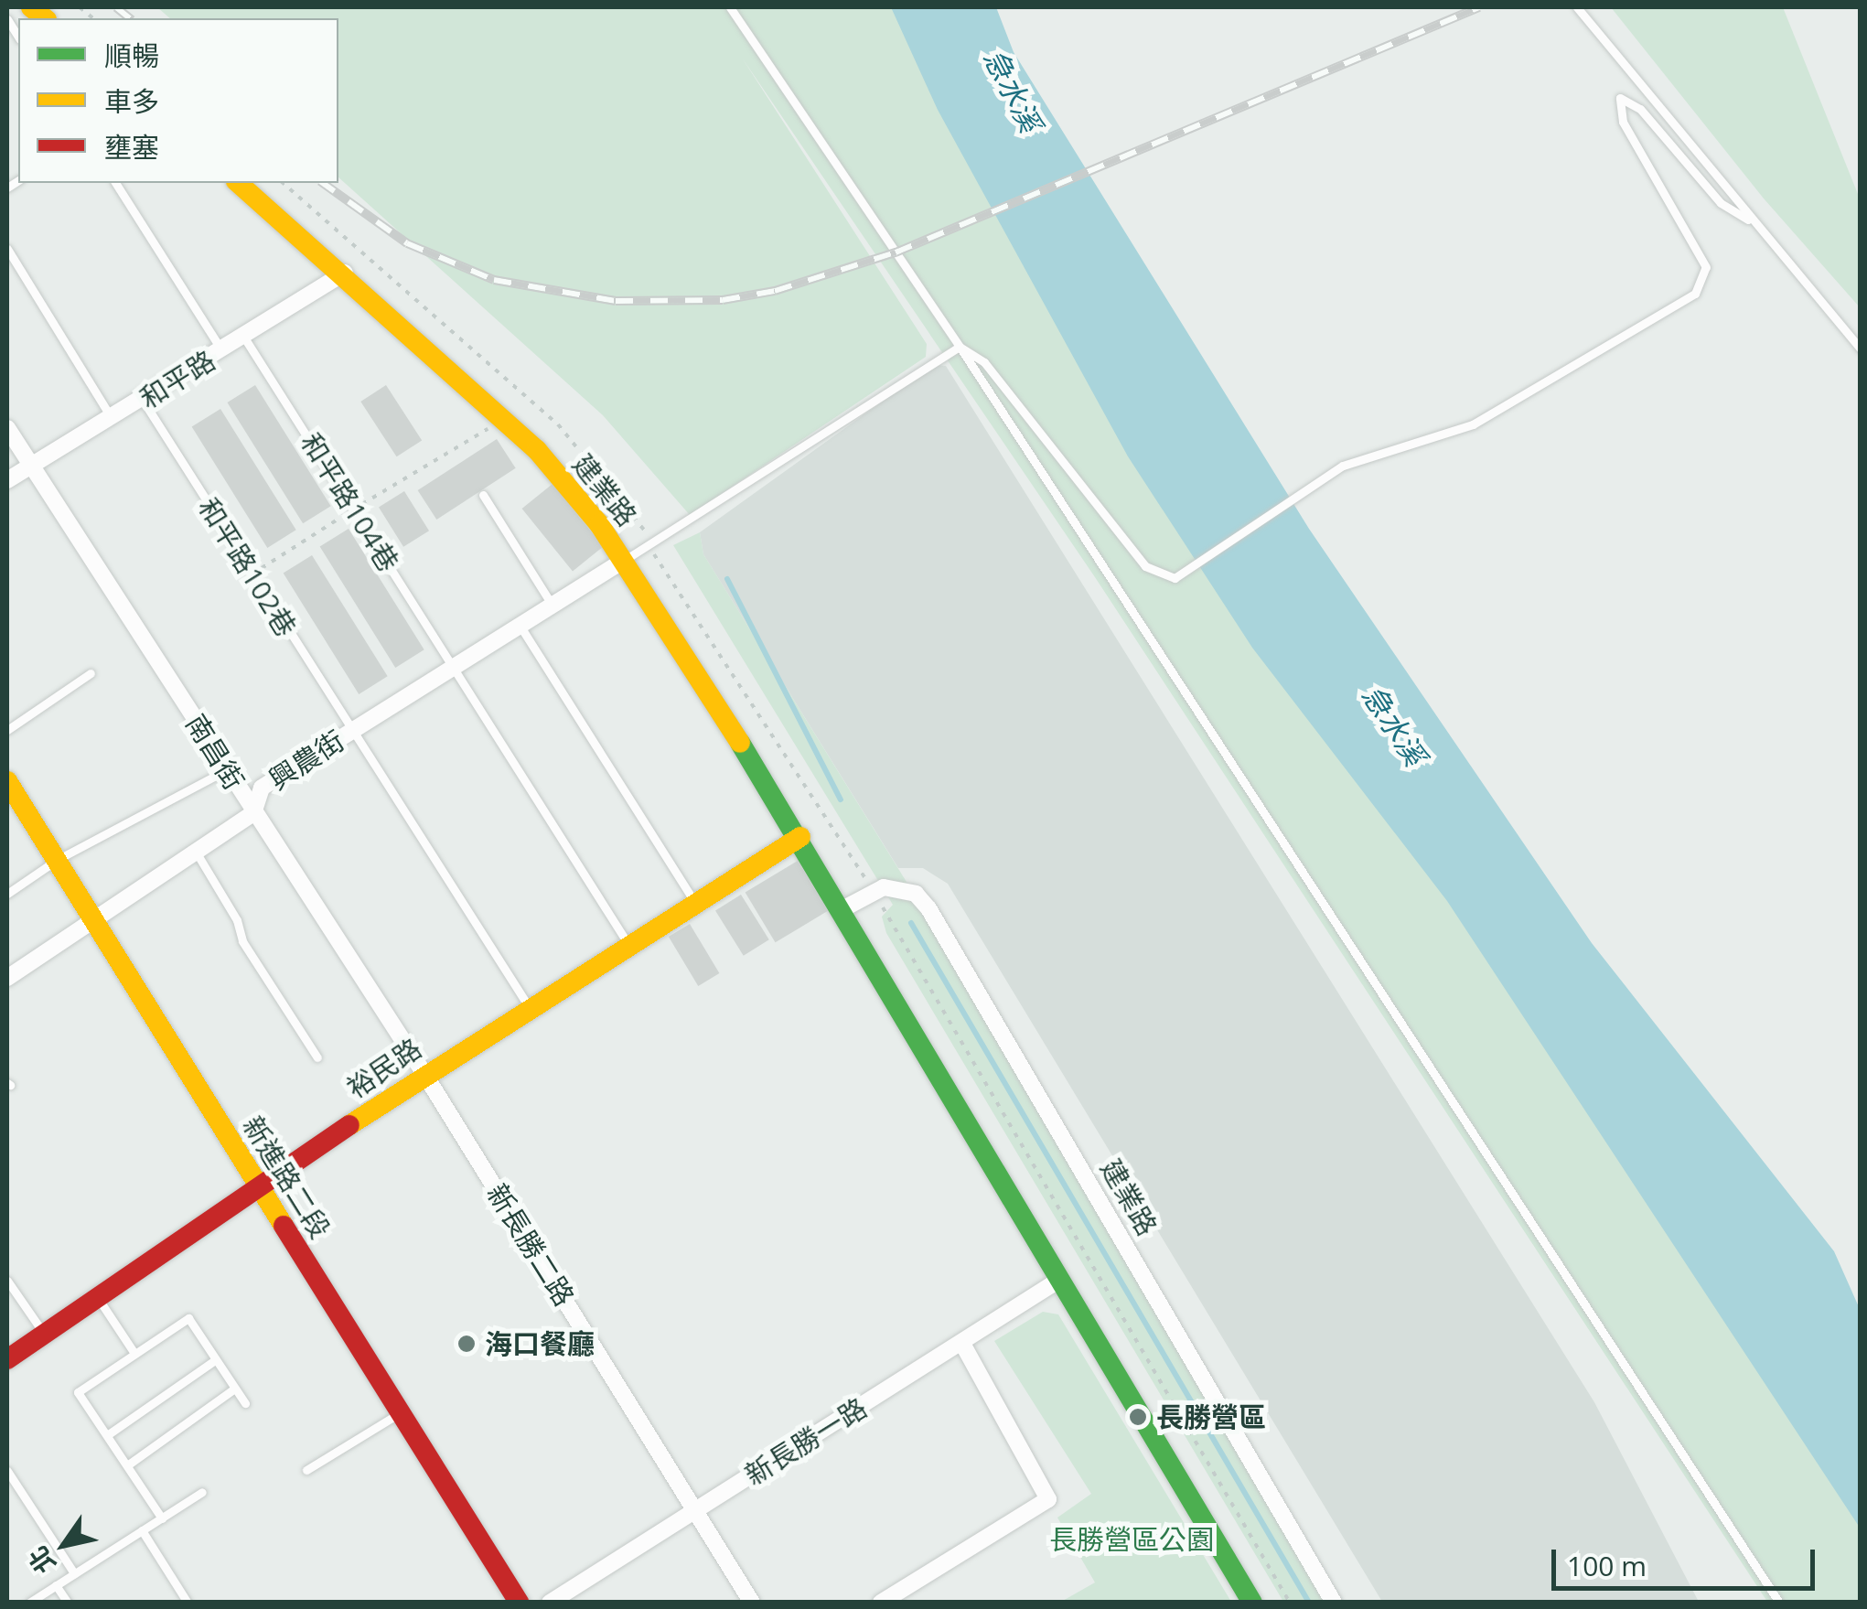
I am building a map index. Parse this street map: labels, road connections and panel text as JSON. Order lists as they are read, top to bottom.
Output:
{
  "streets": {
    "street": [
      "和平路",
      "建業路",
      "南昌街",
      "興農街",
      "裕民路",
      "新進路二段",
      "新長勝二路",
      "新長勝一路"
    ],
    "lane": ["和平路104巷", "和平路102巷"]
  },
  "crossings": [
    ["和平路", "建業路"],
    ["和平路", "和平路104巷"],
    ["和平路", "和平路102巷"],
    ["和平路", "南昌街"],
    ["建業路", "興農街"],
    ["建業路", "裕民路"],
    ["建業路", "新長勝一路"],
    ["和平路104巷", "興農街"],
    ["和平路104巷", "裕民路"],
    ["和平路102巷", "興農街"],
    ["和平路102巷", "裕民路"],
    ["南昌街", "興農街"],
    ["南昌街", "裕民路"],
    ["南昌街", "新長勝二路"],
    ["興農街", "新進路二段"],
    ["裕民路", "新進路二段"],
    ["裕民路", "新長勝二路"],
    ["新長勝二路", "新長勝一路"]
  ],
  "water": ["急水溪"],
  "parks": ["長勝營區公園"],
  "places": ["海口餐廳", "長勝營區"],
  "legend": ["順暢", "車多", "壅塞"],
  "scale_bar": "100 m",
  "north": "bottom left"
}
